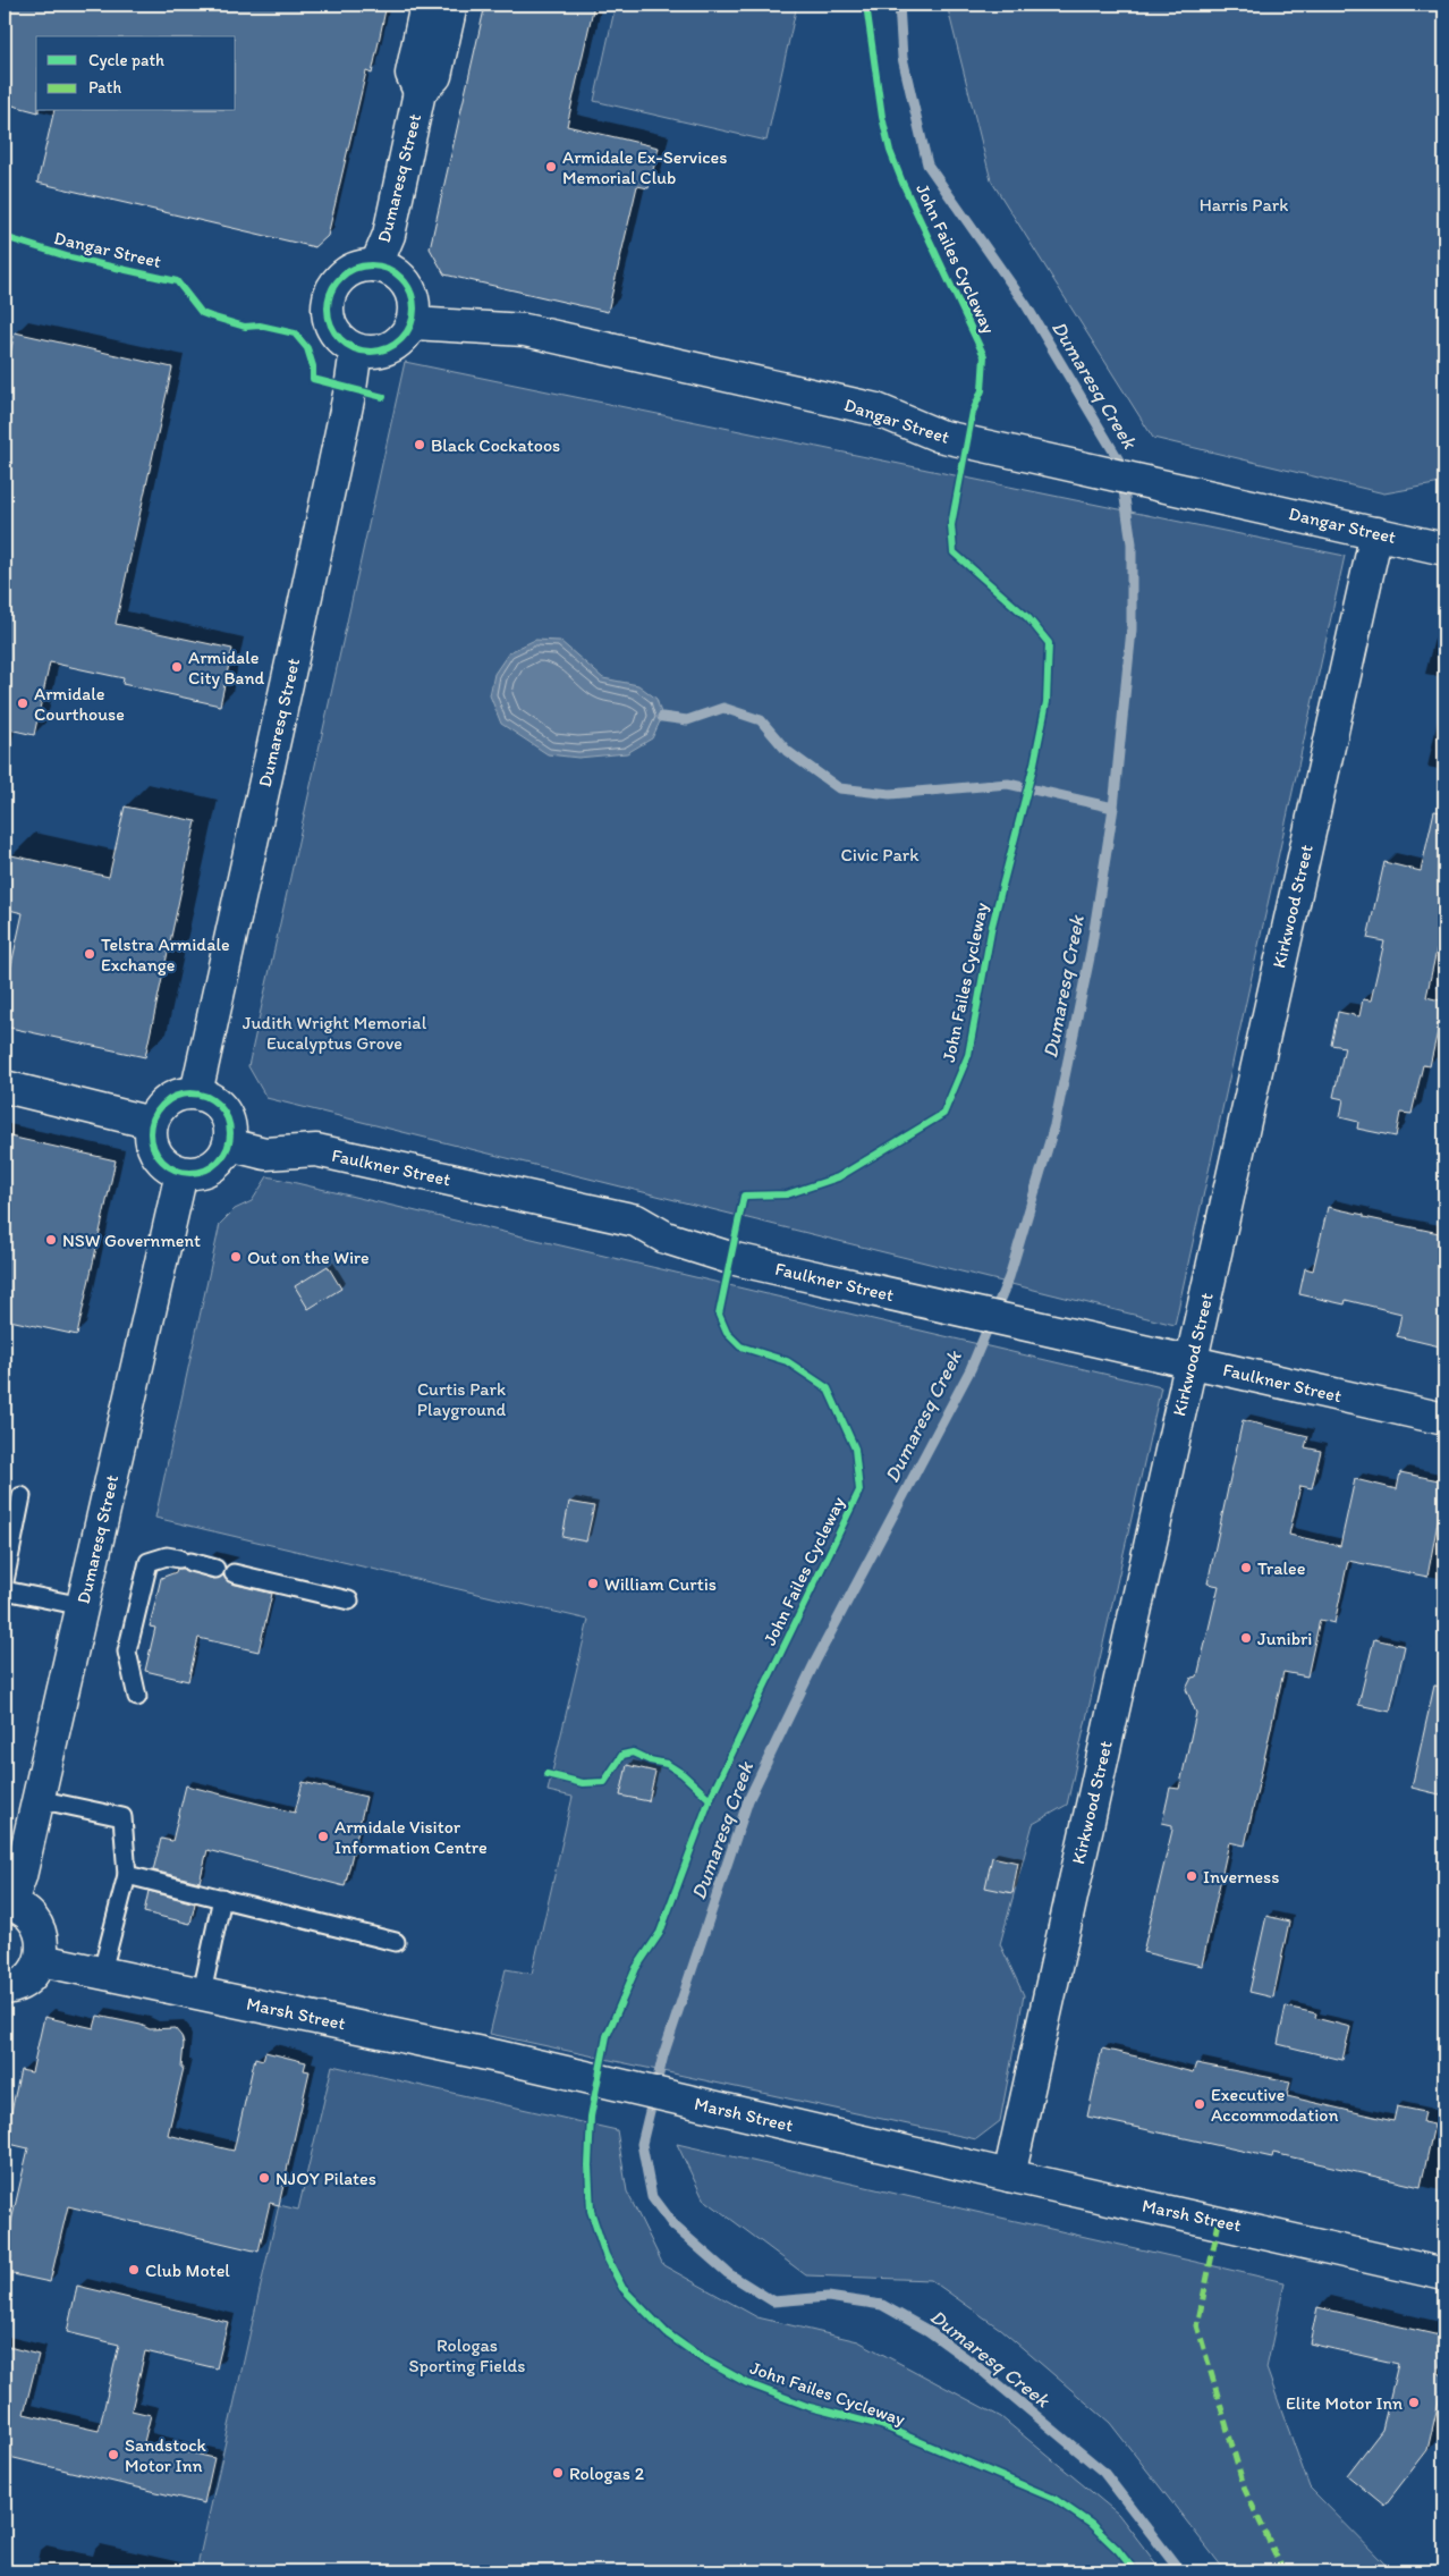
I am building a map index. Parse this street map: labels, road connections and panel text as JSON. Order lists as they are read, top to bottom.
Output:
{
  "streets": {
    "street": [
      "Dumaresq Street",
      "Dangar Street",
      "Kirkwood Street",
      "Faulkner Street",
      "Marsh Street"
    ],
    "cycle path": ["John Failes Cycleway"]
  },
  "crossings": [
    ["Dumaresq Street", "Dangar Street"],
    ["Dumaresq Street", "Faulkner Street"],
    ["Dangar Street", "Kirkwood Street"],
    ["Kirkwood Street", "Faulkner Street"],
    ["Kirkwood Street", "Marsh Street"]
  ],
  "water": ["Dumaresq Creek"],
  "parks": [
    "Harris Park",
    "Civic Park",
    "Judith Wright Memorial Eucalyptus Grove",
    "Curtis Park Playground",
    "Rologas Sporting Fields"
  ],
  "places": [
    "Armidale Ex-Services Memorial Club",
    "Black Cockatoos",
    "Armidale City Band",
    "Armidale Courthouse",
    "Telstra Armidale Exchange",
    "NSW Government",
    "Out on the Wire",
    "Tralee",
    "William Curtis",
    "Junibri",
    "Armidale Visitor Information Centre",
    "Inverness",
    "Executive Accommodation",
    "NJOY Pilates",
    "Club Motel",
    "Elite Motor Inn",
    "Sandstock Motor Inn",
    "Rologas 2"
  ],
  "legend": ["Cycle path", "Path"]
}
